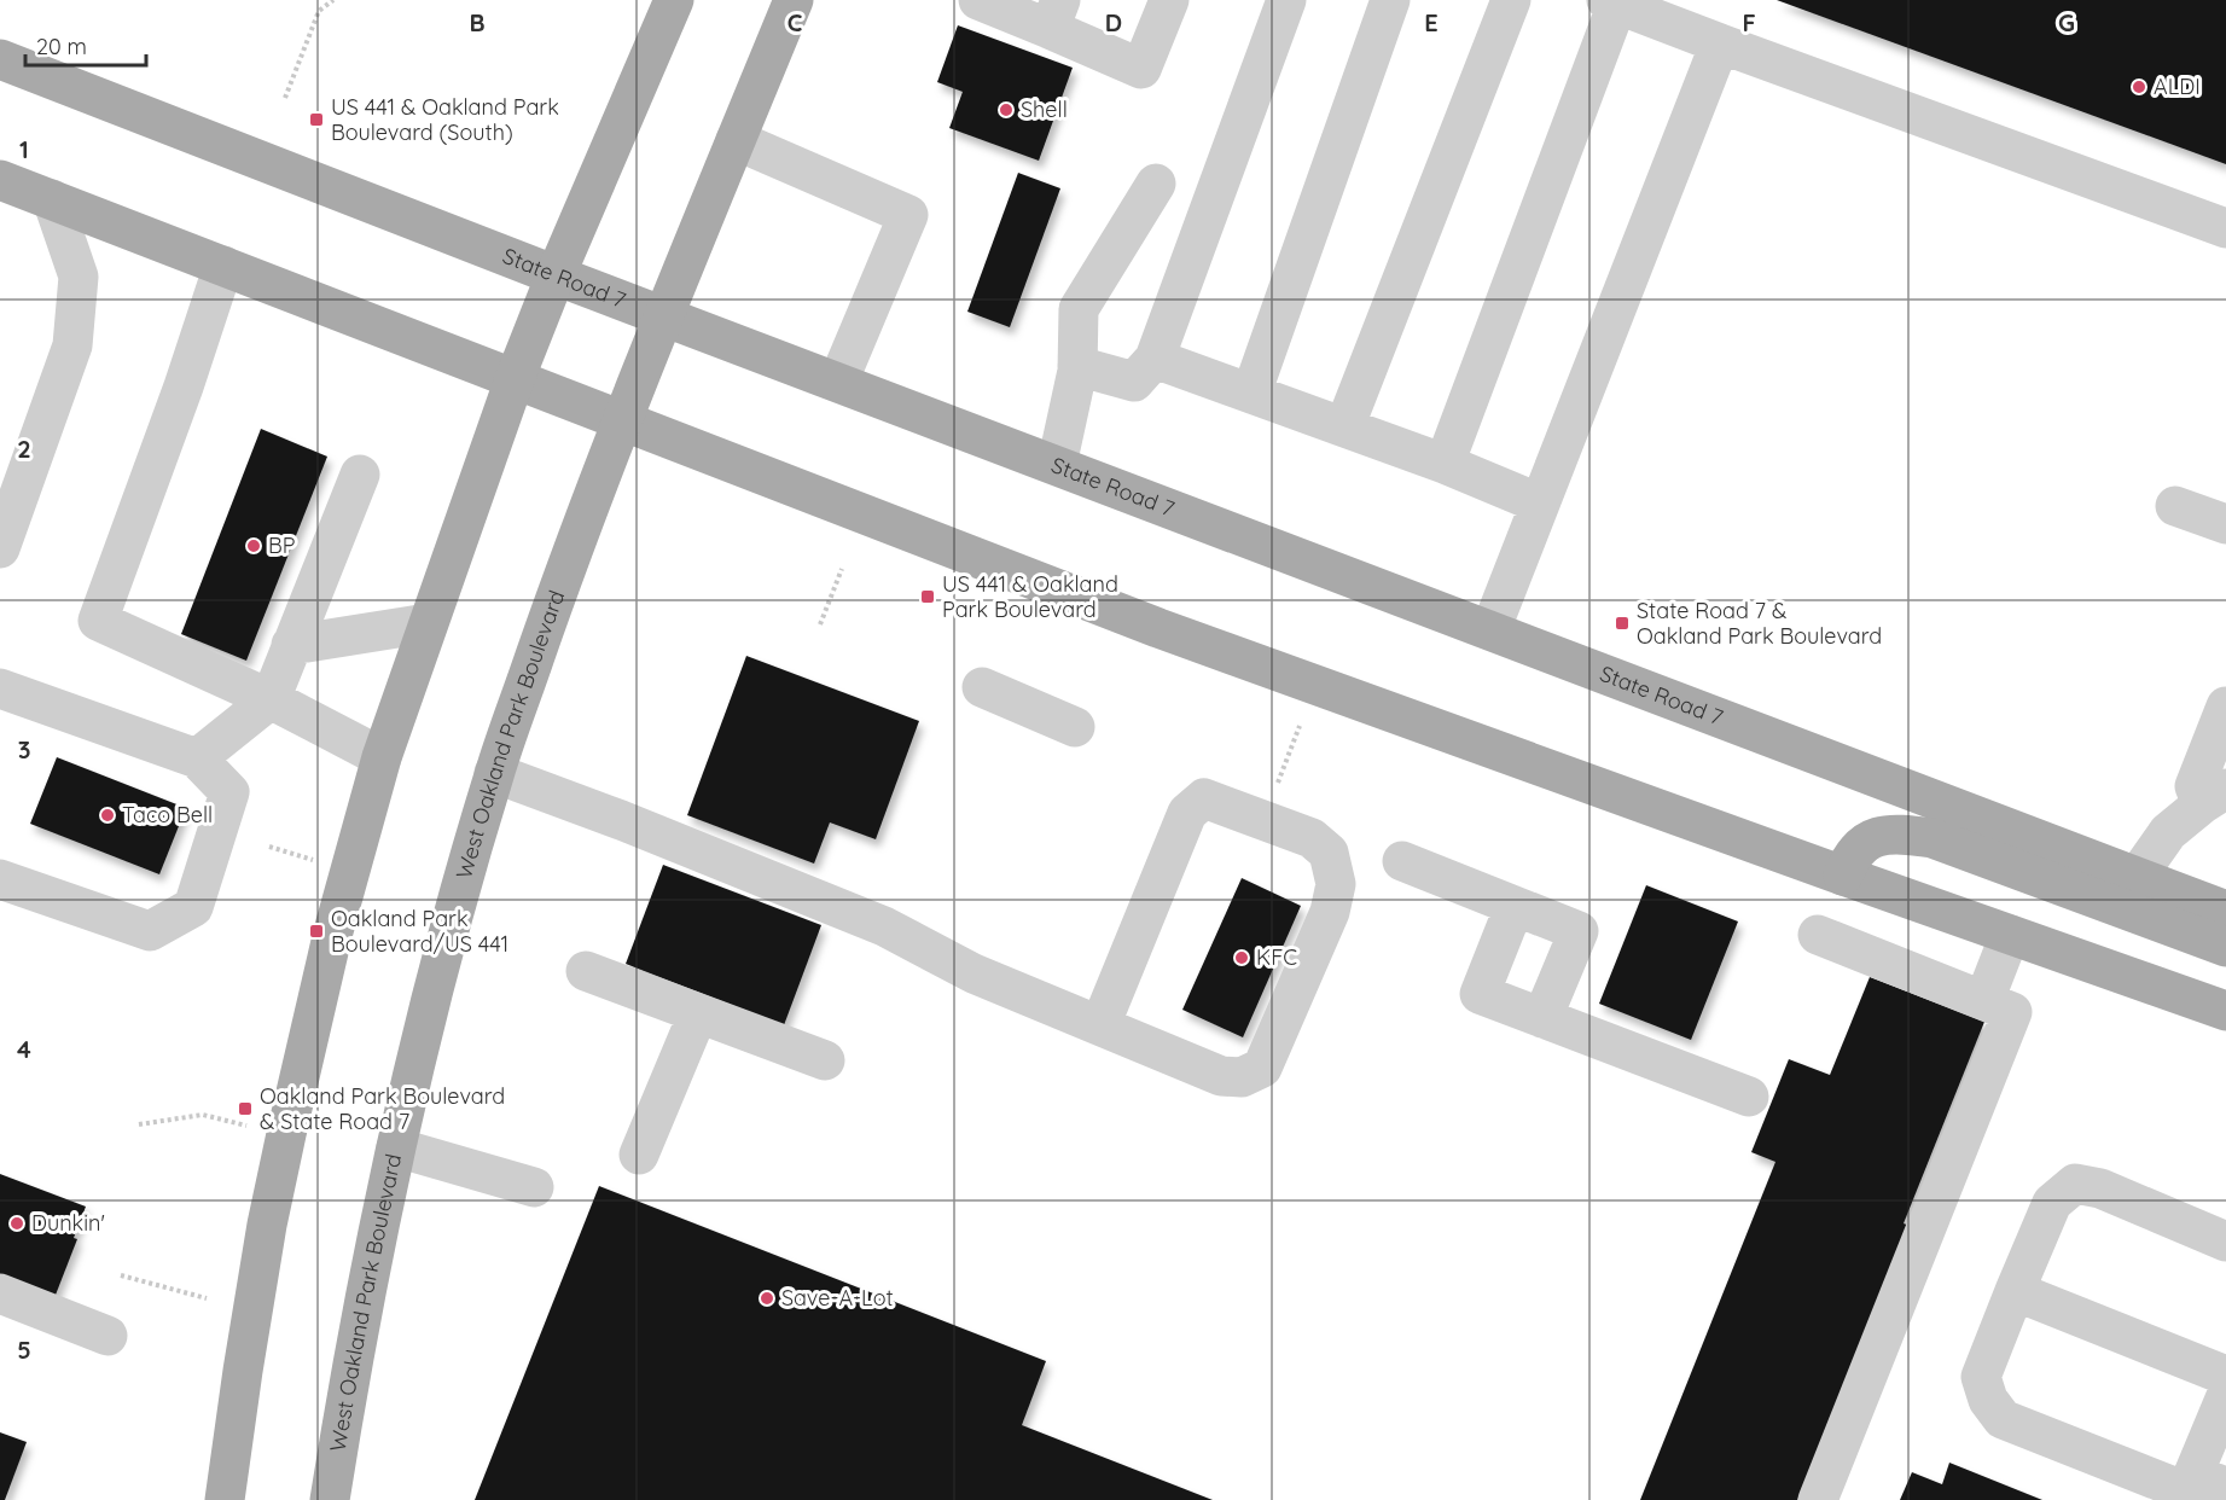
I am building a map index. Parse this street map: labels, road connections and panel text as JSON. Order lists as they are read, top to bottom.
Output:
{
  "streets": {
    "main road": ["State Road 7", "West Oakland Park Boulevard"]
  },
  "crossings": [
    ["State Road 7", "West Oakland Park Boulevard"]
  ],
  "places": {
    "other": [
      "ALDI",
      "Shell",
      "BP",
      "Taco Bell",
      "KFC",
      "Dunkin'",
      "Save-A-Lot"
    ],
    "transit": [
      "US 441 & Oakland Park Boulevard (South)",
      "US 441 & Oakland Park Boulevard",
      "State Road 7 & Oakland Park Boulevard",
      "Oakland Park Boulevard/US 441",
      "Oakland Park Boulevard & State Road 7"
    ]
  },
  "scale_bar": "20 m",
  "grid": {
    "columns": [
      "B",
      "C",
      "D",
      "E",
      "F",
      "G"
    ],
    "rows": [
      "1",
      "2",
      "3",
      "4",
      "5"
    ]
  }
}
